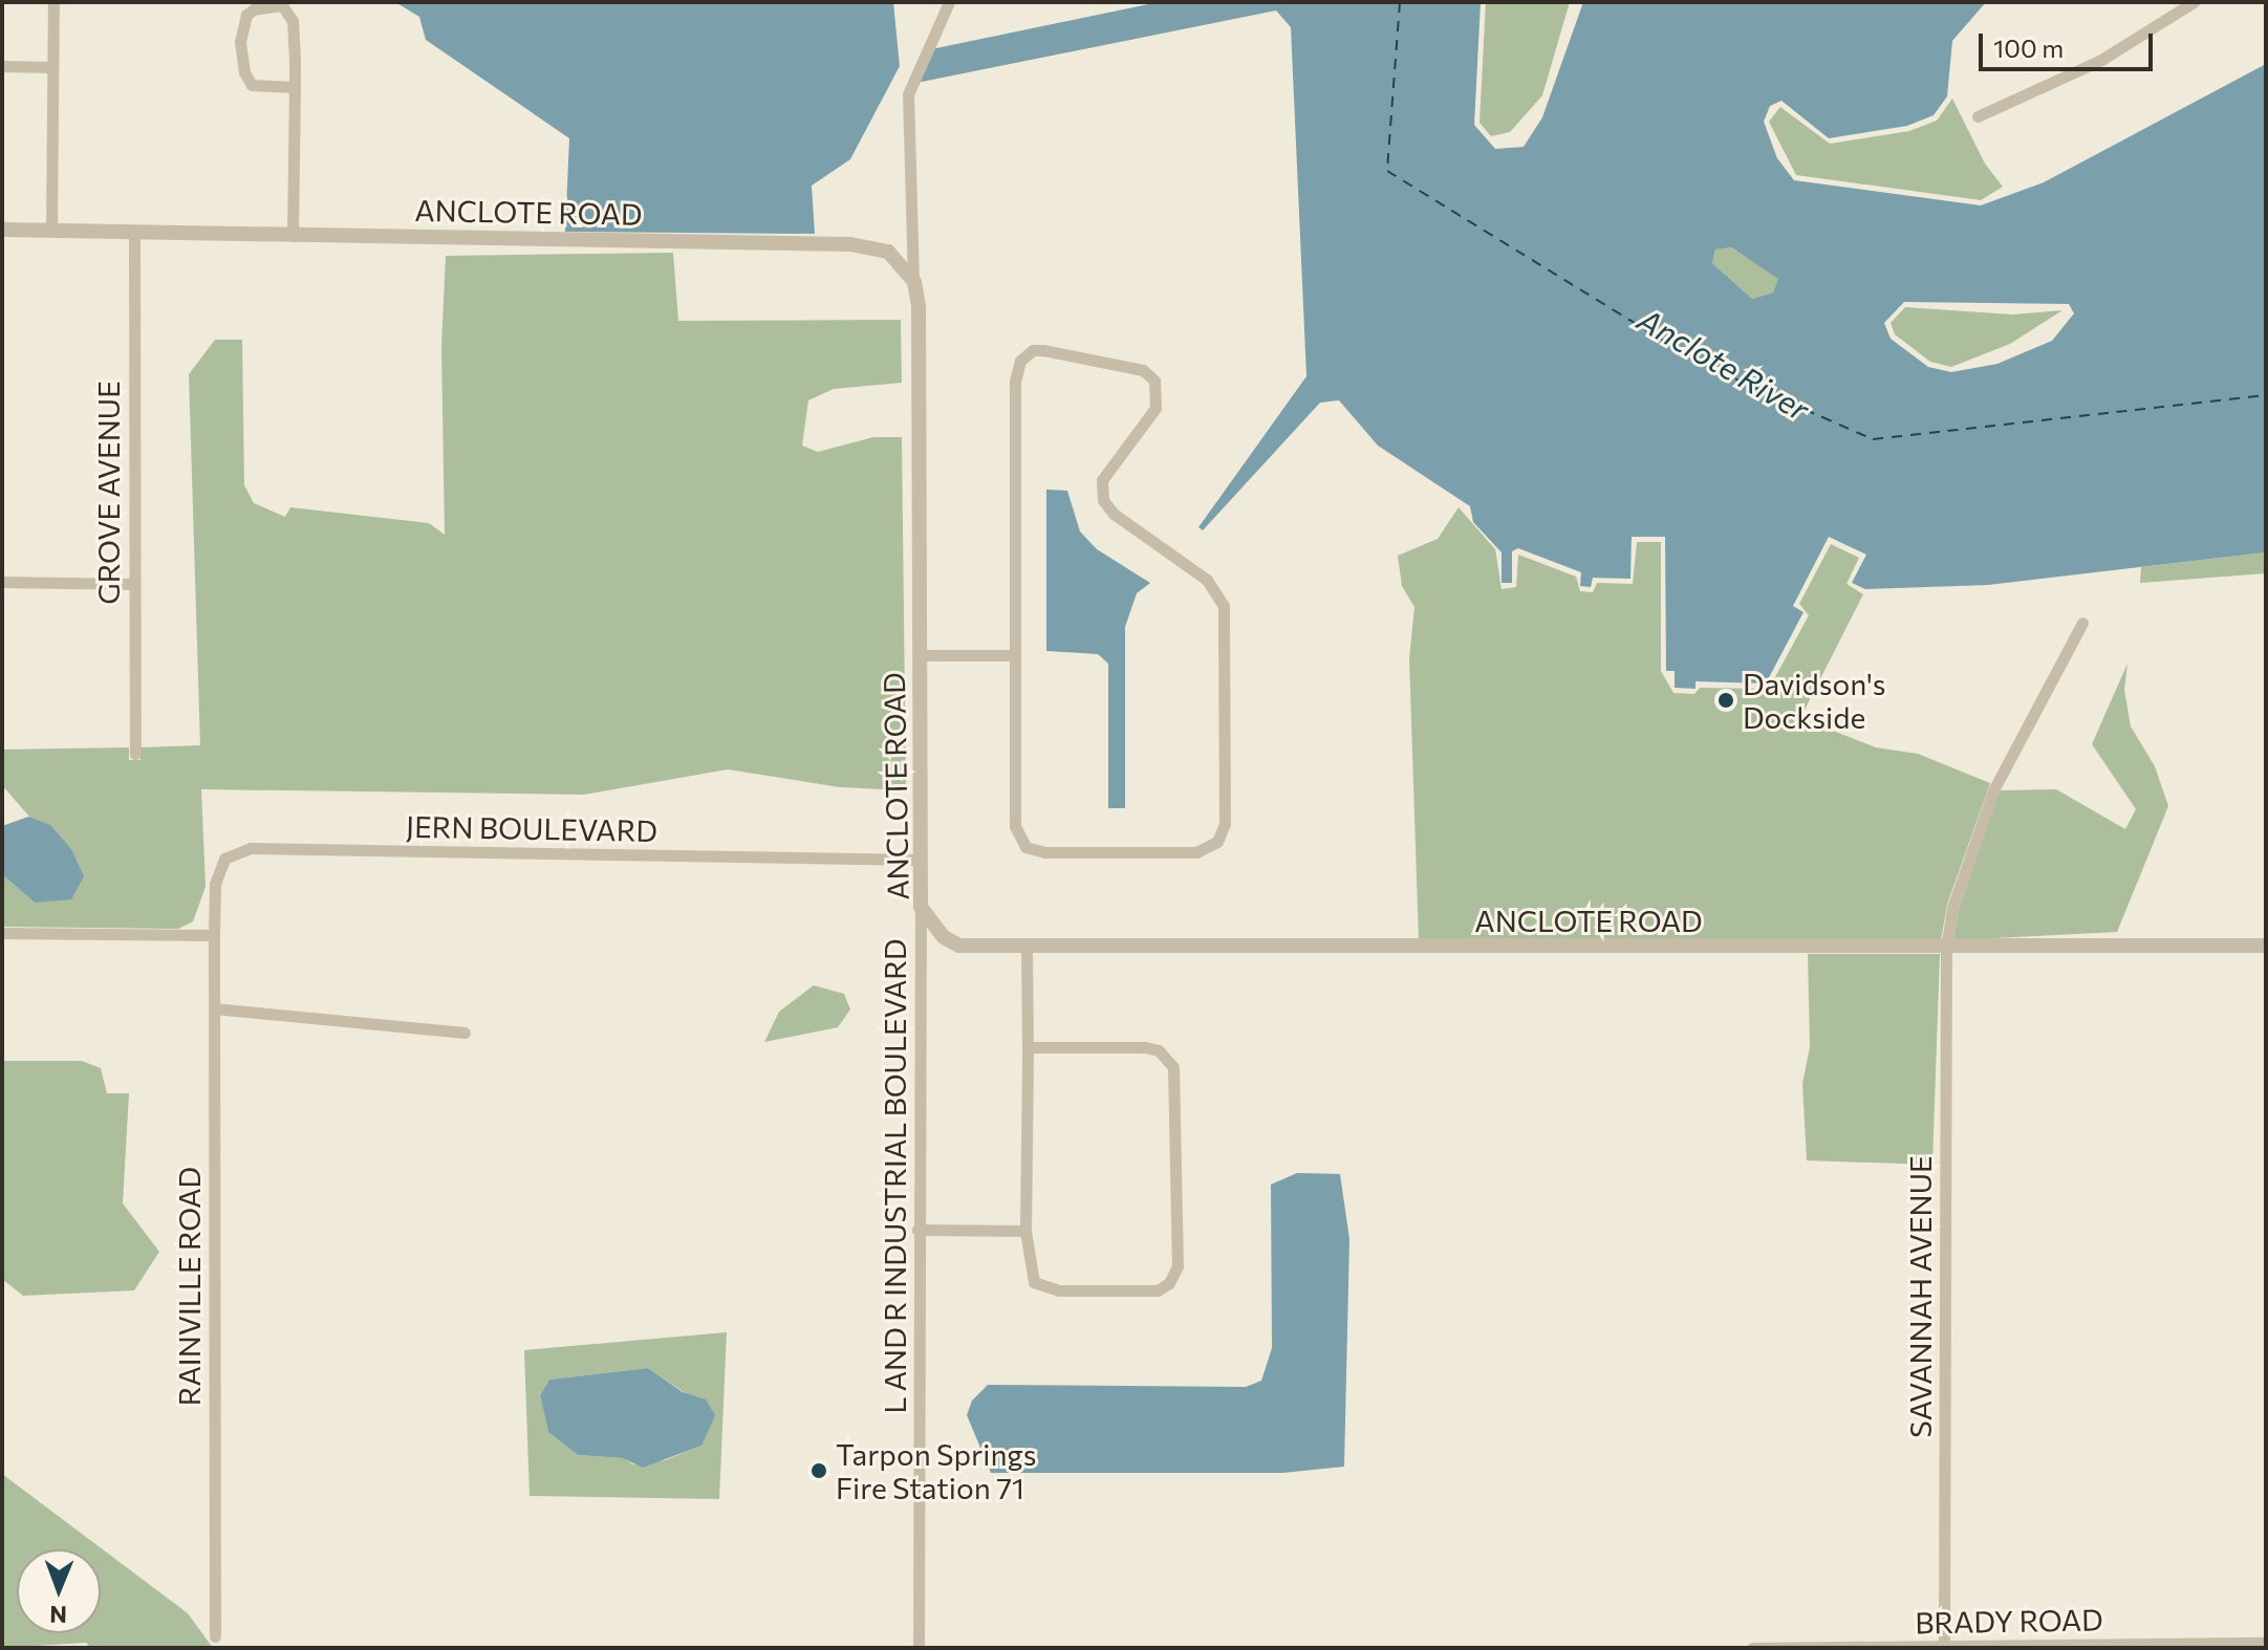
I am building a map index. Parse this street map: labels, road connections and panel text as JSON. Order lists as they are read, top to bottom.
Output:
{
  "streets": {
    "street": [
      "ANCLOTE ROAD",
      "GROVE AVENUE",
      "JERN BOULEVARD",
      "L AND R INDUSTRIAL BOULEVARD",
      "RAINVILLE ROAD",
      "SAVANNAH AVENUE",
      "BRADY ROAD"
    ]
  },
  "crossings": [
    ["ANCLOTE ROAD", "GROVE AVENUE"],
    ["ANCLOTE ROAD", "JERN BOULEVARD"],
    ["ANCLOTE ROAD", "L AND R INDUSTRIAL BOULEVARD"],
    ["ANCLOTE ROAD", "SAVANNAH AVENUE"],
    ["JERN BOULEVARD", "RAINVILLE ROAD"],
    ["SAVANNAH AVENUE", "BRADY ROAD"]
  ],
  "water": ["Anclote River"],
  "places": ["Davidson's Dockside", "Tarpon Springs Fire Station 71"],
  "scale_bar": "100 m",
  "north": "bottom"
}
